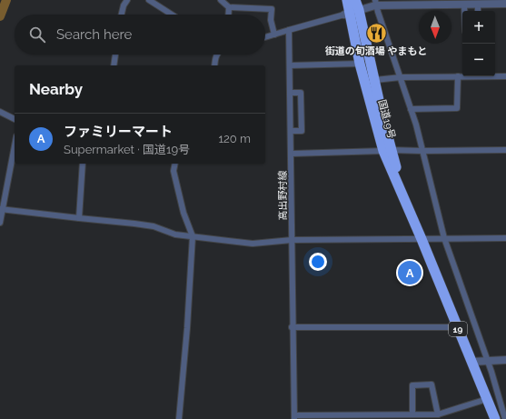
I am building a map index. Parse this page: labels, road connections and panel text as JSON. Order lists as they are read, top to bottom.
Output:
{
  "streets": {
    "highway": ["国道19号", "19"],
    "street": ["高出野村線"]
  },
  "places": {
    "restaurant": ["街道の旬酒場 やまもと"]
  },
  "north": "bottom",
  "page": {
    "map_buttons": ["+", "−"],
    "search": "Search here",
    "heading": "Nearby",
    "list": [
      {
        "mark": "A",
        "name": "ファミリーマート",
        "note": "Supermarket · 国道19号",
        "value": "120 m"
      }
    ],
    "pins": "A"
  }
}
